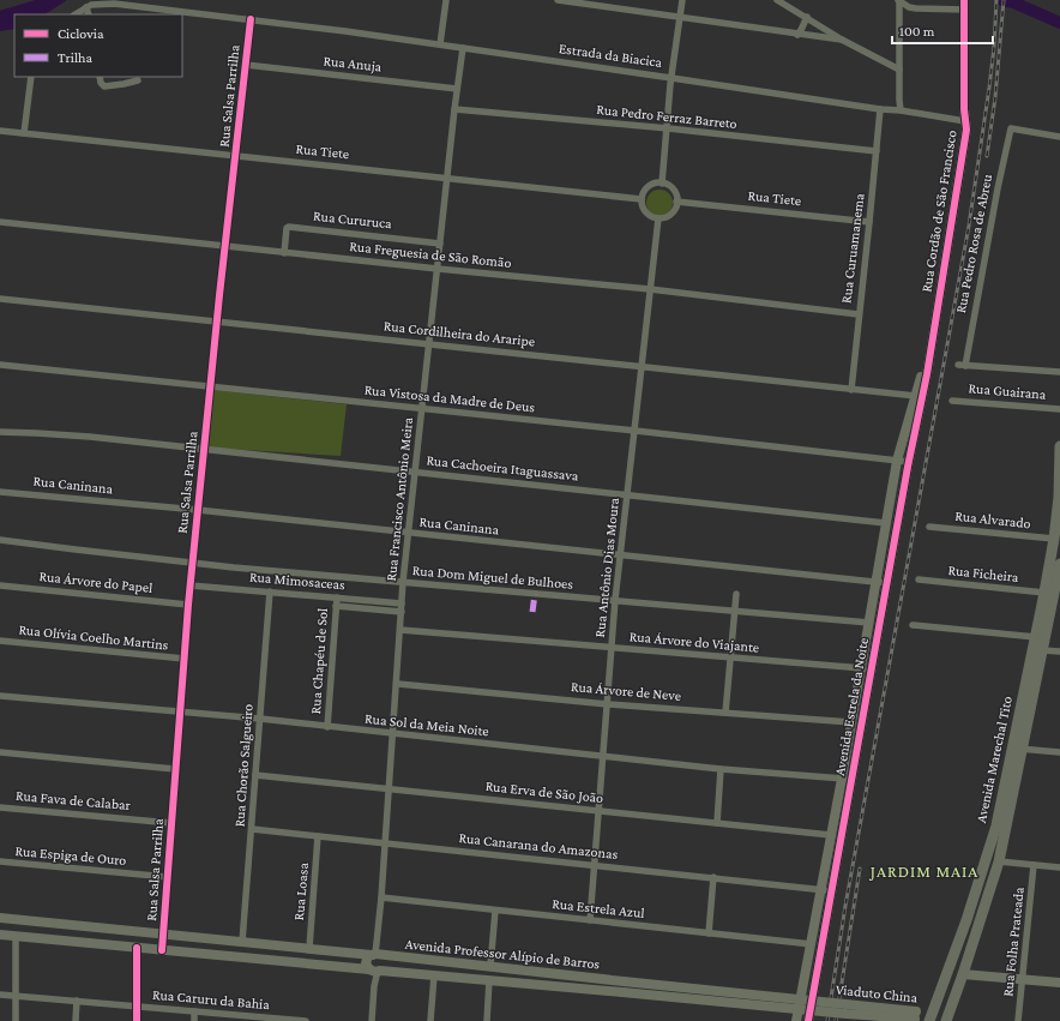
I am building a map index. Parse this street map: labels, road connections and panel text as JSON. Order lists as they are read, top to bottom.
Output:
{
  "streets": {
    "main road": ["Avenida Marechal Tito"],
    "street": [
      "Estrada da Biacica",
      "Rua Anuja",
      "Rua Salsa Parrilha",
      "Rua Pedro Ferraz Barreto",
      "Rua Tiete",
      "Rua Cordão de São Francisco",
      "Rua Cururuca",
      "Rua Pedro Rosa de Abreu",
      "Rua Curuamanema",
      "Rua Freguesia de São Romão",
      "Rua Cordilheira do Araripe",
      "Rua Guairana",
      "Rua Vistosa da Madre de Deus",
      "Rua Cachoeira Itaguassava",
      "Rua Caninana",
      "Rua Francisco Antônio Meira",
      "Rua Alvarado",
      "Rua Antônio Dias Moura",
      "Rua Ficheira",
      "Rua Dom Miguel de Bulhoes",
      "Rua Mimosaceas",
      "Rua Árvore do Papel",
      "Rua Olívia Coelho Martins",
      "Rua Árvore do Viajante",
      "Rua Chapéu de Sol",
      "Rua Árvore de Neve",
      "Avenida Estrela da Noite",
      "Rua Sol da Meia Noite",
      "Rua Chorão Salgueiro",
      "Rua Erva de São João",
      "Rua Fava de Calabar",
      "Rua Canarana do Amazonas",
      "Rua Espiga de Ouro",
      "Rua Loasa",
      "Rua Estrela Azul",
      "Rua Folha Prateada",
      "Avenida Professor Alípio de Barros",
      "Viaduto China",
      "Rua Caruru da Bahia"
    ]
  },
  "crossings": [
    ["Estrada da Biacica", "Rua Salsa Parrilha"],
    ["Estrada da Biacica", "Rua Cordão de São Francisco"],
    ["Estrada da Biacica", "Rua Curuamanema"],
    ["Estrada da Biacica", "Rua Francisco Antônio Meira"],
    ["Rua Anuja", "Rua Salsa Parrilha"],
    ["Rua Anuja", "Rua Francisco Antônio Meira"],
    ["Rua Salsa Parrilha", "Rua Tiete"],
    ["Rua Salsa Parrilha", "Rua Freguesia de São Romão"],
    ["Rua Salsa Parrilha", "Rua Cordilheira do Araripe"],
    ["Rua Salsa Parrilha", "Rua Vistosa da Madre de Deus"],
    ["Rua Salsa Parrilha", "Rua Cachoeira Itaguassava"],
    ["Rua Salsa Parrilha", "Rua Caninana"],
    ["Rua Salsa Parrilha", "Rua Dom Miguel de Bulhoes"],
    ["Rua Salsa Parrilha", "Rua Mimosaceas"],
    ["Rua Salsa Parrilha", "Rua Árvore do Papel"],
    ["Rua Salsa Parrilha", "Rua Olívia Coelho Martins"],
    ["Rua Salsa Parrilha", "Rua Sol da Meia Noite"],
    ["Rua Salsa Parrilha", "Rua Fava de Calabar"],
    ["Rua Salsa Parrilha", "Rua Espiga de Ouro"],
    ["Rua Salsa Parrilha", "Avenida Professor Alípio de Barros"],
    ["Rua Pedro Ferraz Barreto", "Rua Curuamanema"],
    ["Rua Pedro Ferraz Barreto", "Rua Francisco Antônio Meira"],
    ["Rua Tiete", "Rua Curuamanema"],
    ["Rua Tiete", "Rua Francisco Antônio Meira"],
    ["Rua Tiete", "Rua Antônio Dias Moura"],
    ["Rua Cordão de São Francisco", "Rua Cordilheira do Araripe"],
    ["Rua Cordão de São Francisco", "Avenida Estrela da Noite"],
    ["Rua Cururuca", "Rua Freguesia de São Romão"],
    ["Rua Cururuca", "Rua Francisco Antônio Meira"],
    ["Rua Curuamanema", "Rua Freguesia de São Romão"],
    ["Rua Curuamanema", "Rua Cordilheira do Araripe"],
    ["Rua Freguesia de São Romão", "Rua Francisco Antônio Meira"],
    ["Rua Freguesia de São Romão", "Rua Antônio Dias Moura"],
    ["Rua Cordilheira do Araripe", "Rua Francisco Antônio Meira"],
    ["Rua Cordilheira do Araripe", "Rua Antônio Dias Moura"],
    ["Rua Cordilheira do Araripe", "Avenida Estrela da Noite"],
    ["Rua Vistosa da Madre de Deus", "Rua Francisco Antônio Meira"],
    ["Rua Vistosa da Madre de Deus", "Rua Antônio Dias Moura"],
    ["Rua Vistosa da Madre de Deus", "Avenida Estrela da Noite"],
    ["Rua Cachoeira Itaguassava", "Rua Francisco Antônio Meira"],
    ["Rua Cachoeira Itaguassava", "Rua Antônio Dias Moura"],
    ["Rua Cachoeira Itaguassava", "Avenida Estrela da Noite"],
    ["Rua Caninana", "Rua Francisco Antônio Meira"],
    ["Rua Caninana", "Rua Antônio Dias Moura"],
    ["Rua Caninana", "Avenida Estrela da Noite"],
    ["Rua Francisco Antônio Meira", "Rua Dom Miguel de Bulhoes"],
    ["Rua Francisco Antônio Meira", "Rua Mimosaceas"],
    ["Rua Francisco Antônio Meira", "Rua Árvore do Viajante"],
    ["Rua Francisco Antônio Meira", "Rua Árvore de Neve"],
    ["Rua Francisco Antônio Meira", "Rua Sol da Meia Noite"],
    ["Rua Francisco Antônio Meira", "Rua Erva de São João"],
    ["Rua Francisco Antônio Meira", "Rua Canarana do Amazonas"],
    ["Rua Francisco Antônio Meira", "Rua Estrela Azul"],
    ["Rua Francisco Antônio Meira", "Avenida Professor Alípio de Barros"],
    ["Rua Alvarado", "Avenida Marechal Tito"],
    ["Rua Antônio Dias Moura", "Rua Dom Miguel de Bulhoes"],
    ["Rua Antônio Dias Moura", "Rua Árvore do Viajante"],
    ["Rua Antônio Dias Moura", "Rua Árvore de Neve"],
    ["Rua Antônio Dias Moura", "Rua Sol da Meia Noite"],
    ["Rua Antônio Dias Moura", "Rua Erva de São João"],
    ["Rua Antônio Dias Moura", "Rua Canarana do Amazonas"],
    ["Rua Antônio Dias Moura", "Rua Estrela Azul"],
    ["Rua Ficheira", "Avenida Marechal Tito"],
    ["Rua Dom Miguel de Bulhoes", "Avenida Estrela da Noite"],
    ["Rua Mimosaceas", "Rua Chapéu de Sol"],
    ["Rua Mimosaceas", "Rua Chorão Salgueiro"],
    ["Rua Árvore do Viajante", "Avenida Estrela da Noite"],
    ["Rua Chapéu de Sol", "Rua Sol da Meia Noite"],
    ["Rua Árvore de Neve", "Avenida Estrela da Noite"],
    ["Avenida Estrela da Noite", "Rua Sol da Meia Noite"],
    ["Avenida Estrela da Noite", "Rua Erva de São João"],
    ["Avenida Estrela da Noite", "Rua Canarana do Amazonas"],
    ["Avenida Estrela da Noite", "Rua Estrela Azul"],
    ["Rua Sol da Meia Noite", "Rua Chorão Salgueiro"],
    ["Avenida Marechal Tito", "Viaduto China"],
    ["Rua Chorão Salgueiro", "Rua Erva de São João"],
    ["Rua Chorão Salgueiro", "Rua Canarana do Amazonas"],
    ["Rua Chorão Salgueiro", "Avenida Professor Alípio de Barros"],
    ["Rua Canarana do Amazonas", "Rua Loasa"],
    ["Rua Loasa", "Avenida Professor Alípio de Barros"],
    ["Avenida Professor Alípio de Barros", "Viaduto China"]
  ],
  "districts": ["JARDIM MAIA"],
  "legend": ["Ciclovia", "Trilha"],
  "scale_bar": "100 m"
}
